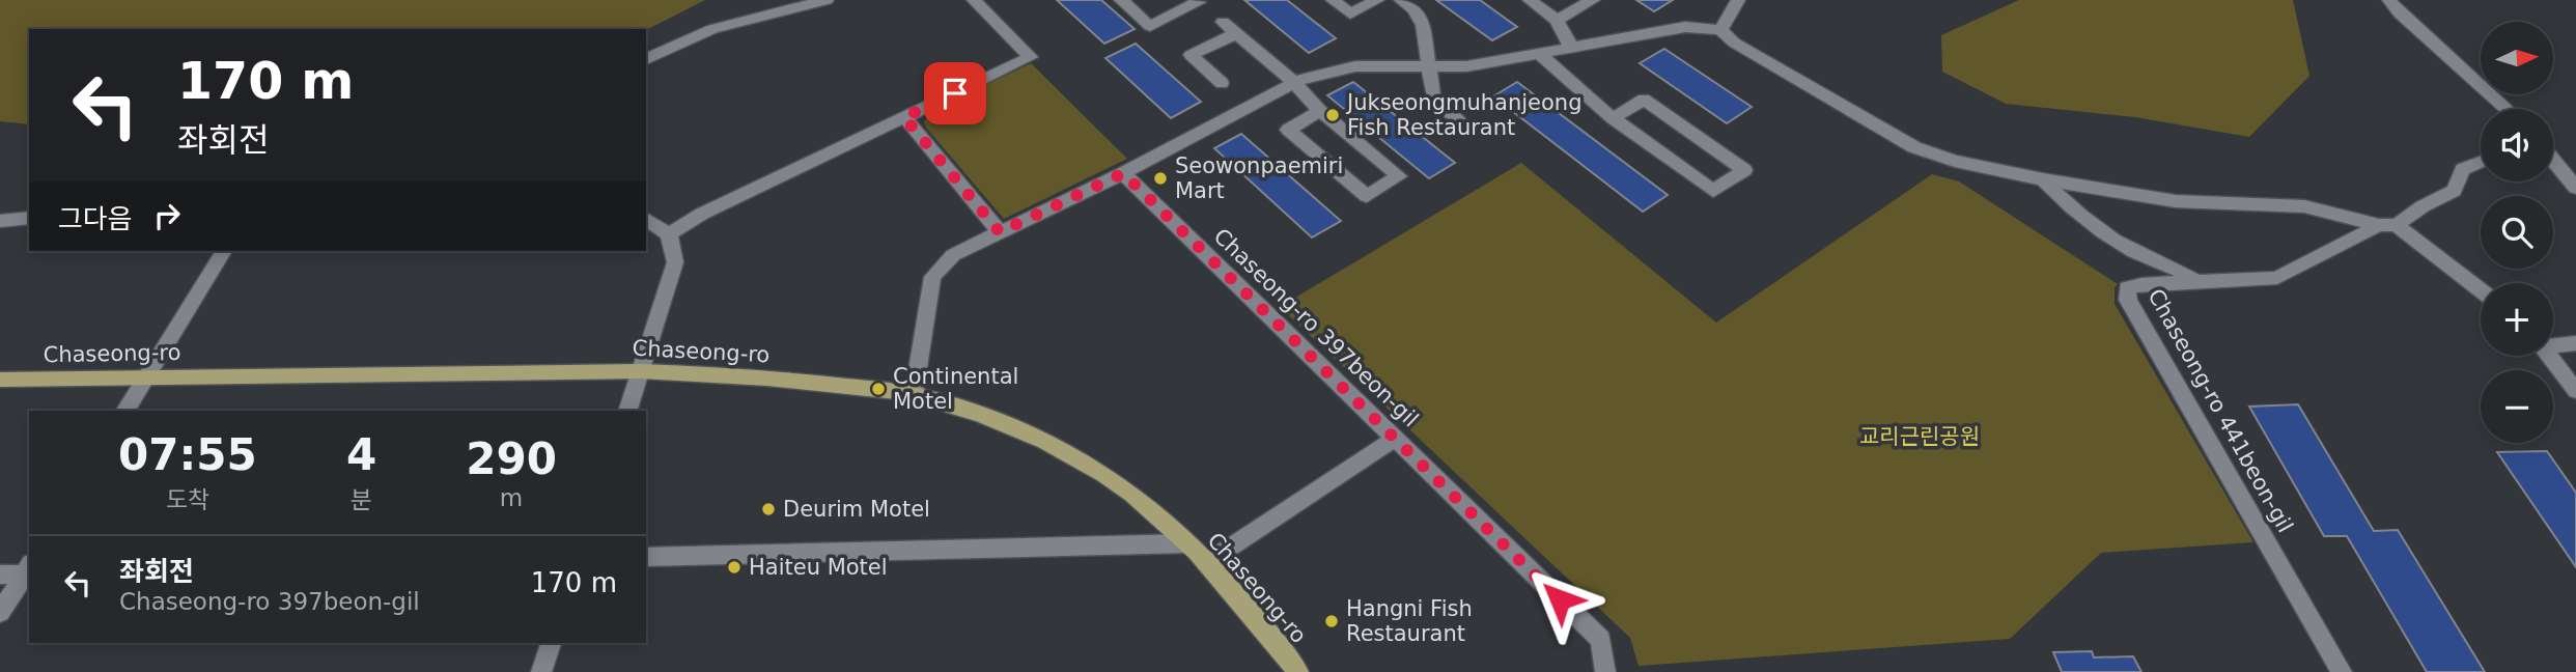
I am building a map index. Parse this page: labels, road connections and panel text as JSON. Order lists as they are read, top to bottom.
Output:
{
  "streets": {
    "main road": ["Chaseong-ro"],
    "street": ["Chaseong-ro 397beon-gil", "Chaseong-ro 441beon-gil"]
  },
  "parks": ["교리근린공원"],
  "places": [
    "Jukseongmuhanjeong Fish Restaurant",
    "Seowonpaemiri Mart",
    "Continental Motel",
    "Deurim Motel",
    "Haiteu Motel",
    "Hangni Fish Restaurant"
  ],
  "north": "right",
  "page": {
    "map_buttons": ["+", "−"],
    "turn": ["170 m", "좌회전"],
    "then": "그다음",
    "eta": [
      "07:55",
      "도착",
      "4",
      "분",
      "290",
      "m"
    ],
    "list": [
      {
        "name": "좌회전",
        "note": "Chaseong-ro 397beon-gil",
        "value": "170 m"
      }
    ]
  }
}
